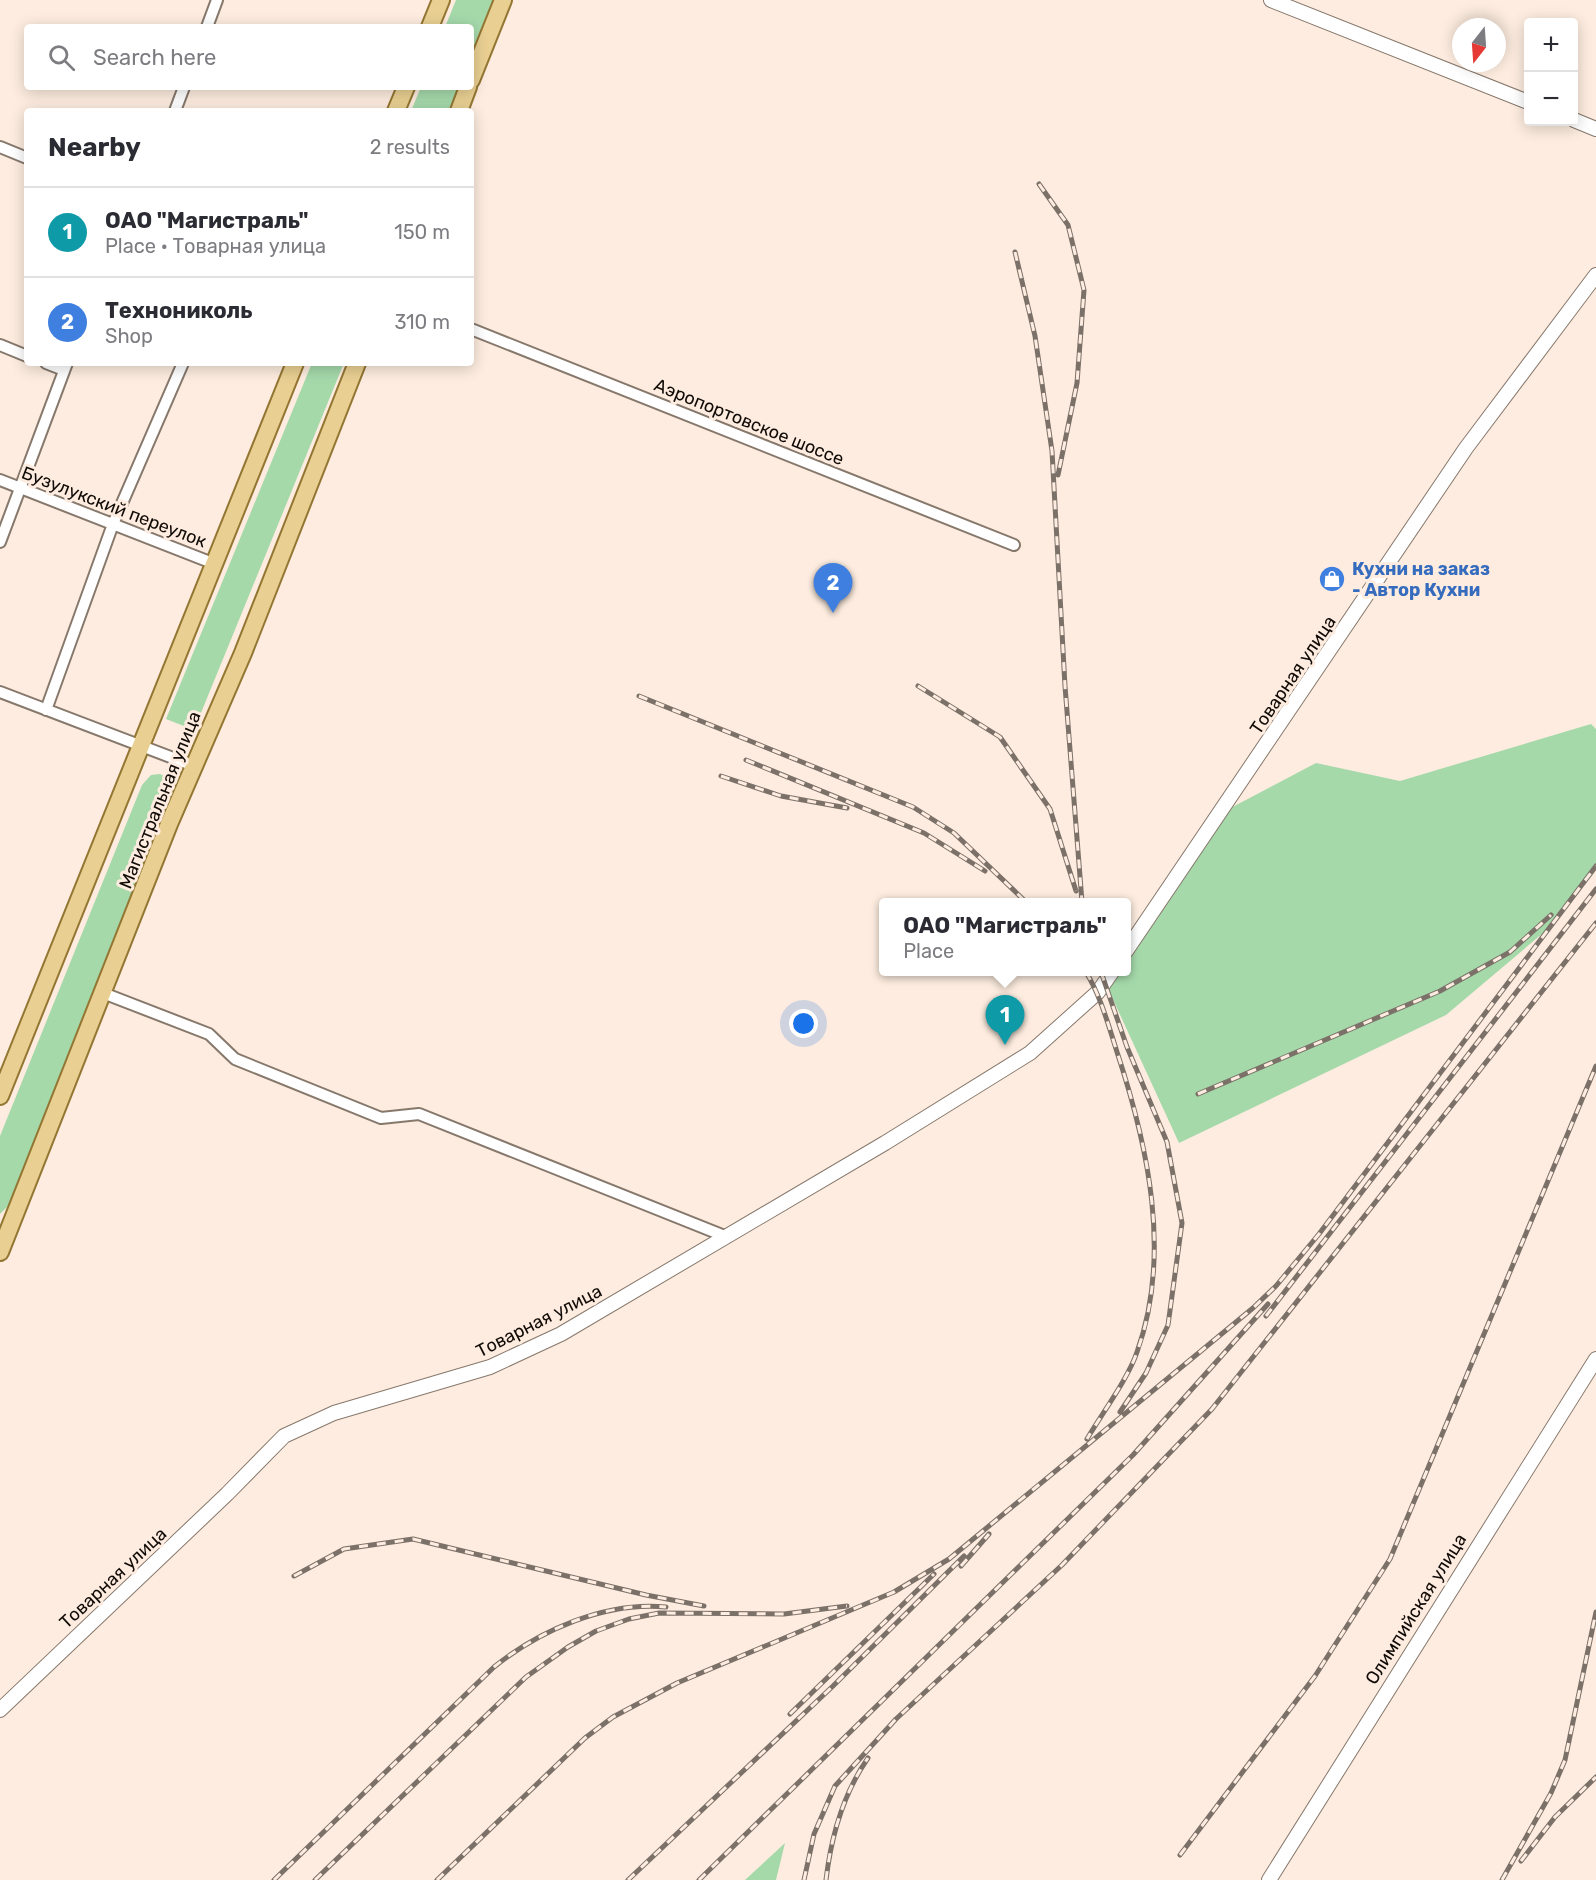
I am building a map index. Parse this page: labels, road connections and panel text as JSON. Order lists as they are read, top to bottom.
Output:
{
  "streets": {
    "main road": ["Магистральная улица"],
    "street": [
      "Аэропортовское шоссе",
      "Бузулукский переулок",
      "Товарная улица",
      "Олимпийская улица"
    ]
  },
  "crossings": [
    ["Бузулукский переулок", "Магистральная улица"]
  ],
  "places": {
    "shop": ["Кухни на заказ - Автор Кухни"]
  },
  "north": "bottom",
  "page": {
    "map_buttons": ["+", "−"],
    "search": "Search here",
    "heading": ["Nearby", "2 results"],
    "list": [
      {
        "mark": "1",
        "name": "ОАО \"Магистраль\"",
        "note": "Place · Товарная улица",
        "value": "150 m"
      },
      {
        "mark": "2",
        "name": "Технониколь",
        "note": "Shop",
        "value": "310 m"
      }
    ],
    "pins": ["2", "1"],
    "popup": ["ОАО \"Магистраль\"", "Place"]
  }
}
